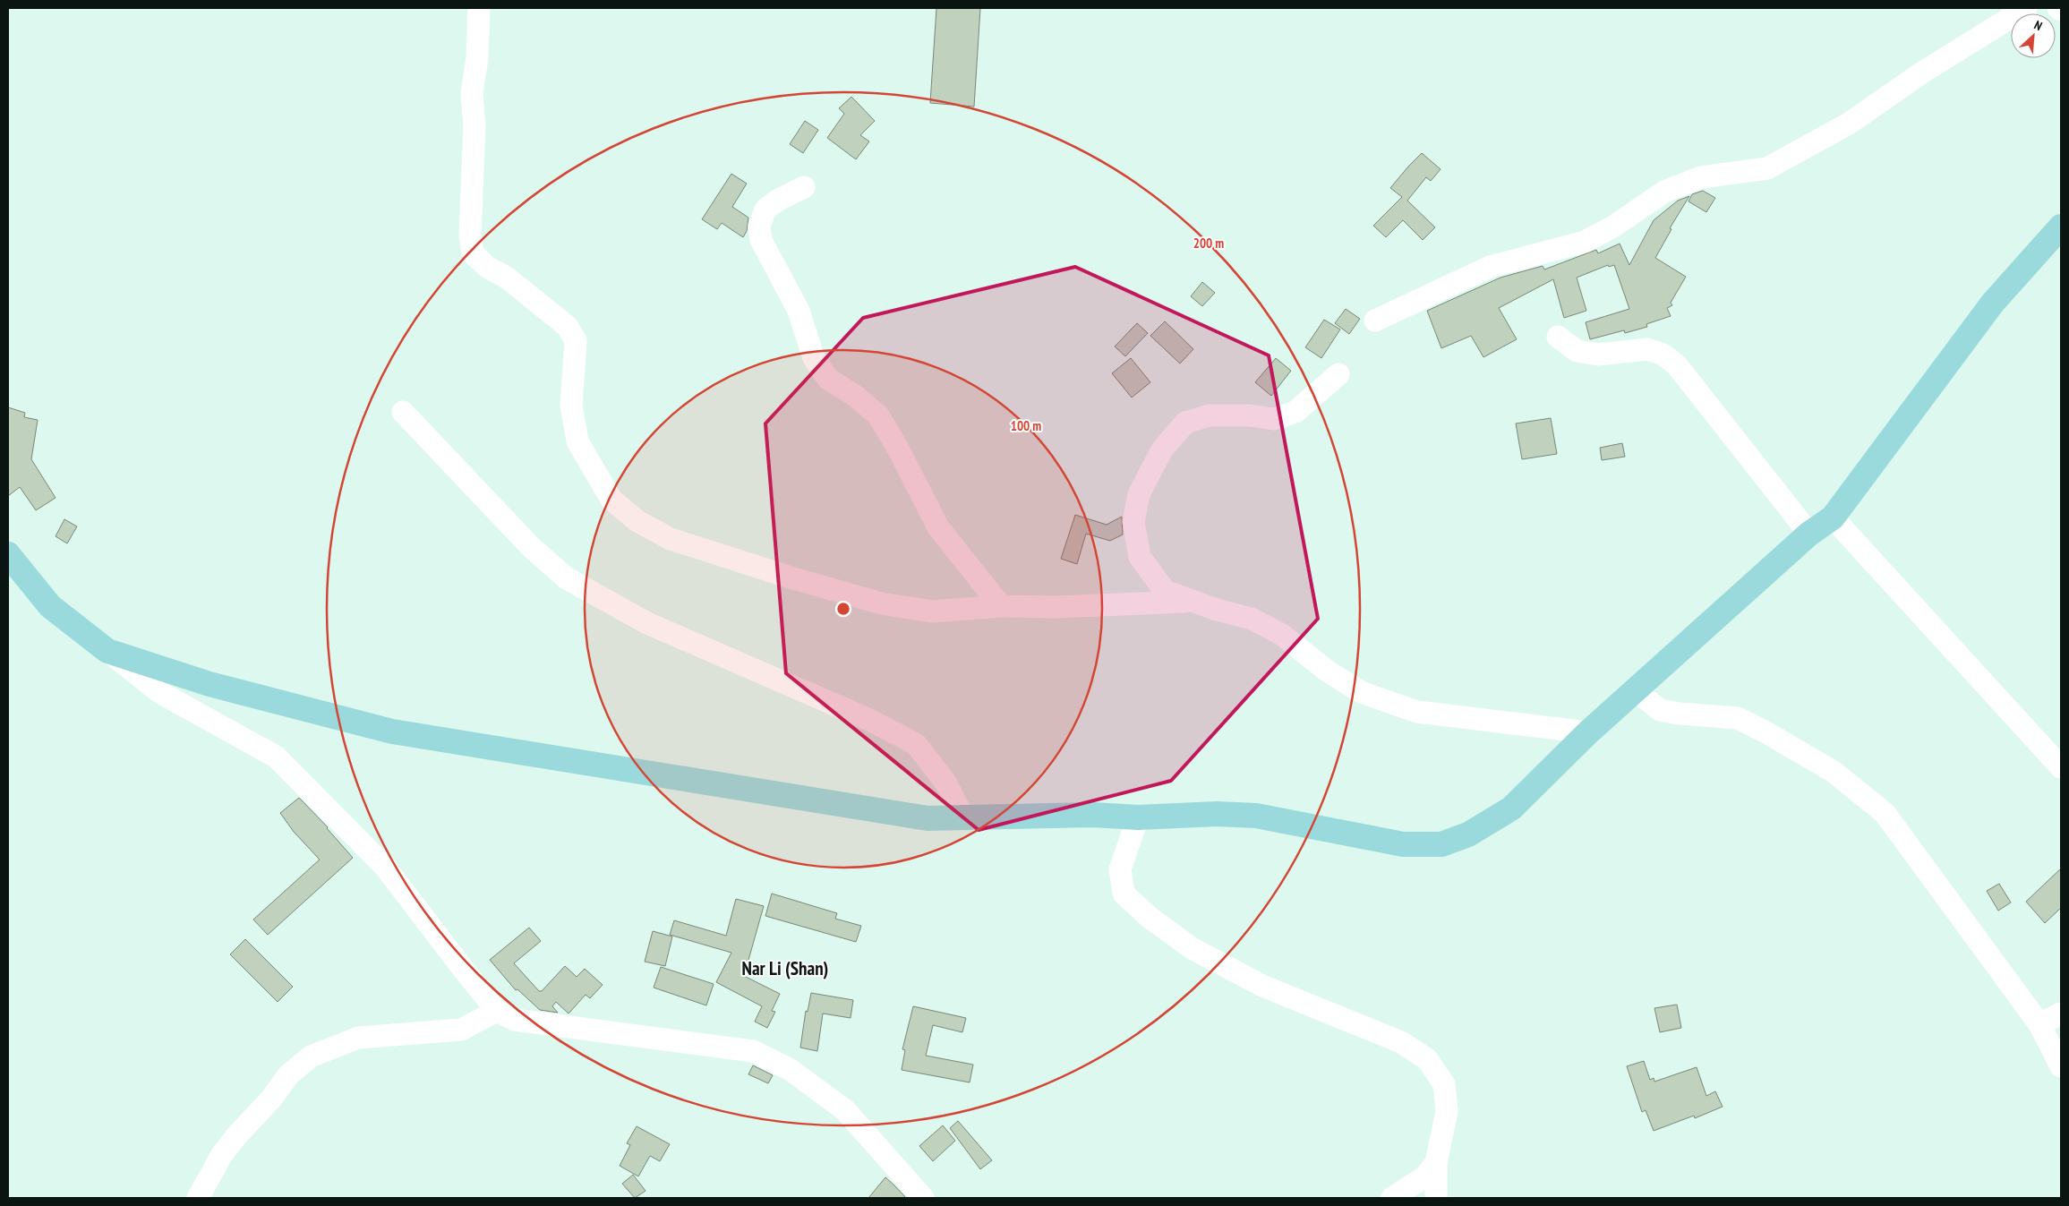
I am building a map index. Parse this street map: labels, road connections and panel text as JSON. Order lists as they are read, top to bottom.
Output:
{
  "districts": ["Nar Li (Shan)"],
  "north": "top right",
  "rings": ["200 m", "100 m"]
}
